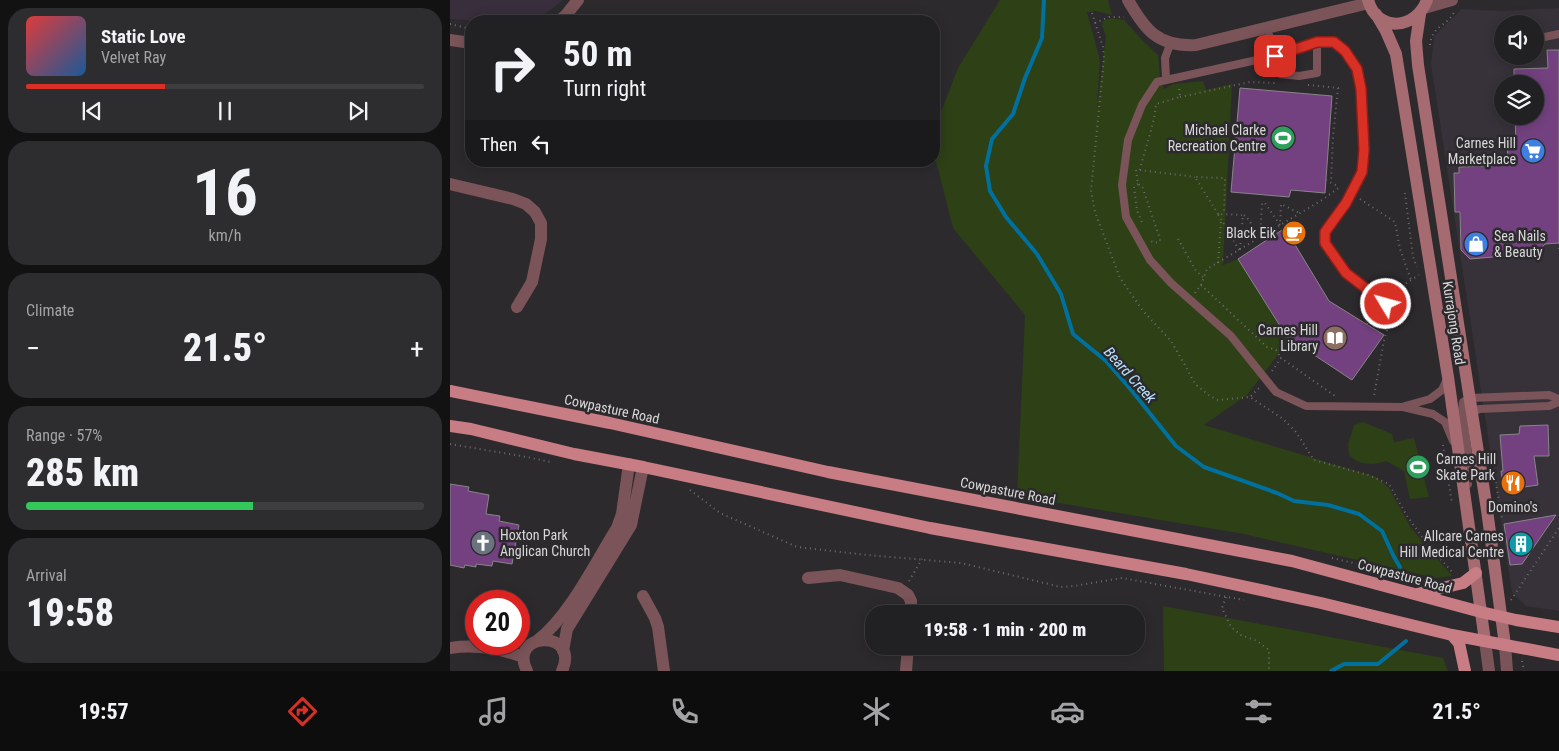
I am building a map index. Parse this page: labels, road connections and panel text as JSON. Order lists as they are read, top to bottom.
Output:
{
  "streets": {
    "main road": ["Kurrajong Road", "Cowpasture Road"]
  },
  "crossings": [
    ["Kurrajong Road", "Cowpasture Road"]
  ],
  "water": ["Beard Creek"],
  "places": {
    "sports": ["Michael Clarke Recreation Centre", "Carnes Hill Skate Park"],
    "supermarket": ["Carnes Hill Marketplace"],
    "cafe": ["Black Eik"],
    "shop": ["Sea Nails & Beauty"],
    "library": ["Carnes Hill Library"],
    "restaurant": ["Domino's"],
    "church": ["Hoxton Park Anglican Church"],
    "building": ["Allcare Carnes Hill Medical Centre"]
  },
  "page": {
    "turn": ["50 m", "Turn right"],
    "song": ["Static Love", "Velvet Ray"],
    "then": "Then",
    "tile": [
      ["16", "km/h"],
      "Climate",
      ["Range · 57%", "285 km"],
      ["Arrival", "19:58"]
    ],
    "heat": ["−", "21.5°", "+"],
    "limit": "20",
    "trip": "19:58 · 1 min · 200 m",
    "tabs": ["19:57", "21.5°"]
  }
}
